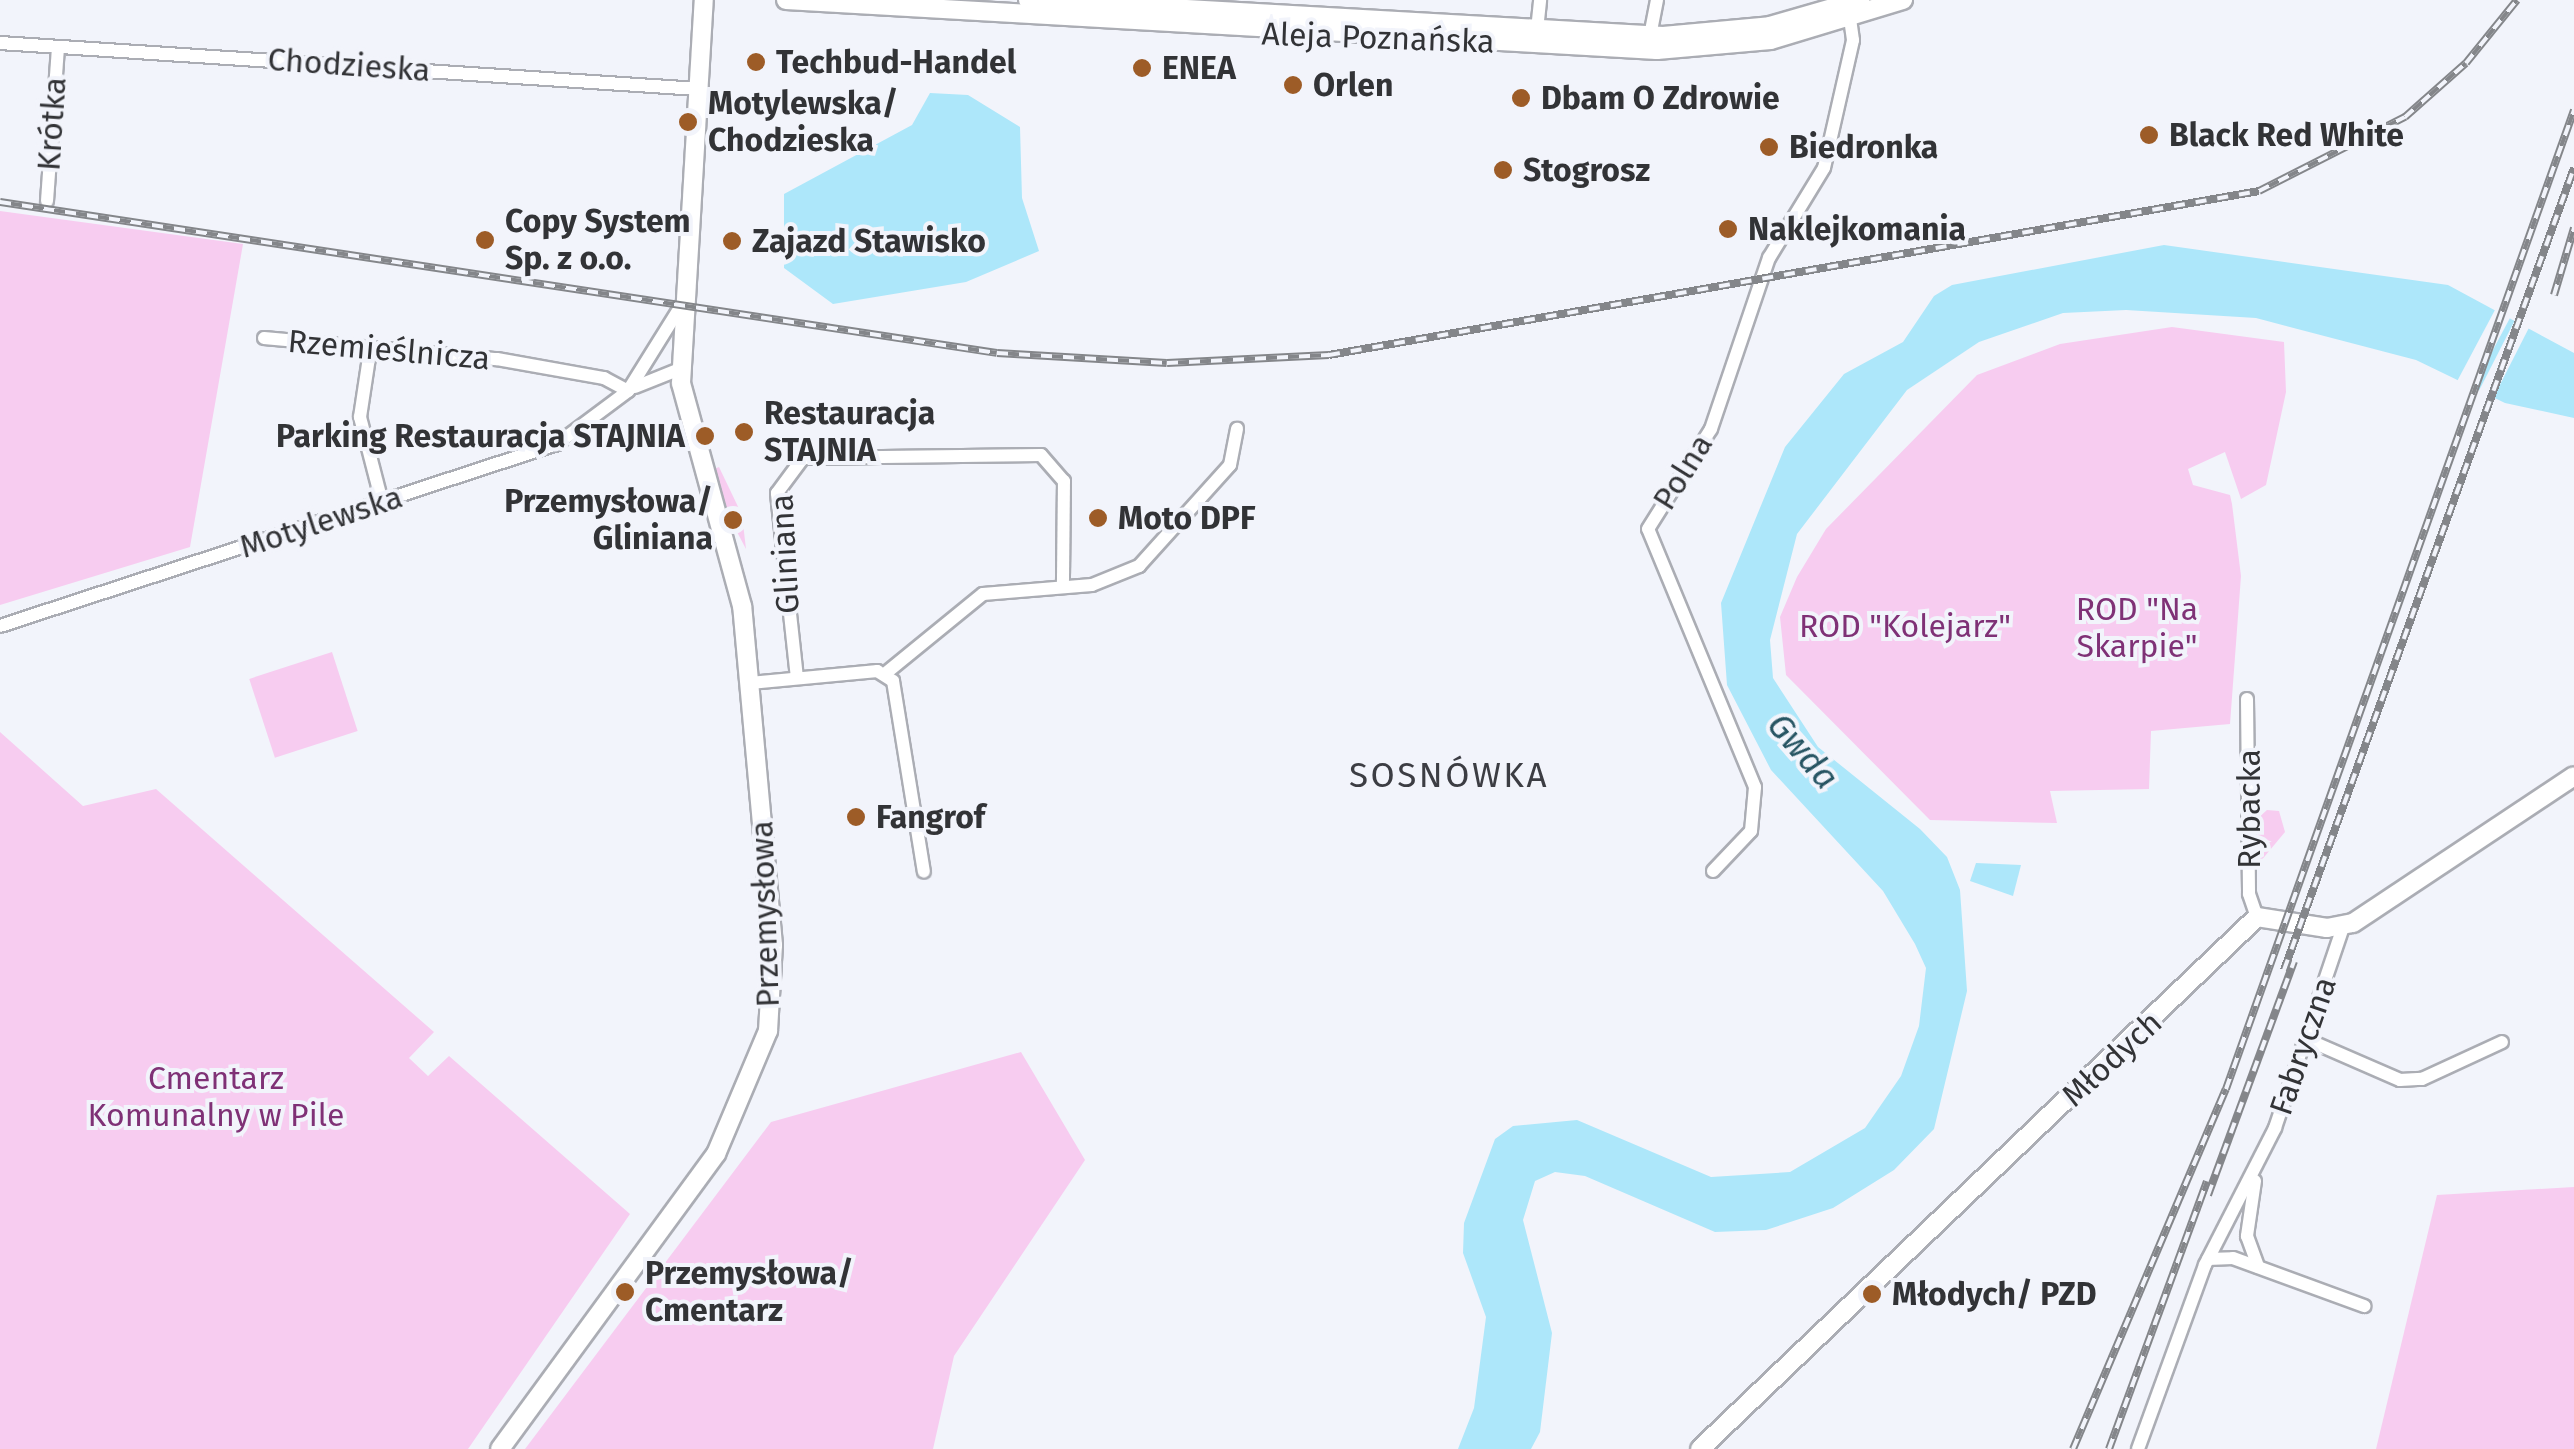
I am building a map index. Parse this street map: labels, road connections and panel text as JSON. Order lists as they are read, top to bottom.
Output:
{
  "streets": {
    "street": [
      "Aleja Poznańska",
      "Chodzieska",
      "Krótka",
      "Rzemieślnicza",
      "Polna",
      "Motylewska",
      "Gliniana",
      "Rybacka",
      "Przemysłowa",
      "Fabryczna",
      "Młodych"
    ]
  },
  "crossings": [
    ["Aleja Poznańska", "Polna"],
    ["Chodzieska", "Krótka"],
    ["Chodzieska", "Motylewska"],
    ["Rzemieślnicza", "Motylewska"],
    ["Motylewska", "Przemysłowa"],
    ["Rybacka", "Młodych"]
  ],
  "districts": ["SOSNÓWKA"],
  "water": ["Gwda"],
  "parks": ["ROD \"Na Skarpie\"", "ROD \"Kolejarz\"", "Cmentarz Komunalny w Pile"],
  "places": [
    "Techbud-Handel",
    "ENEA",
    "Orlen",
    "Dbam O Zdrowie",
    "Motylewska/ Chodzieska",
    "Black Red White",
    "Biedronka",
    "Stogrosz",
    "Naklejkomania",
    "Copy System Sp. z o.o.",
    "Zajazd Stawisko",
    "Restauracja STAJNIA",
    "Parking Restauracja STAJNIA",
    "Moto DPF",
    "Przemysłowa/ Gliniana",
    "Fangrof",
    "Przemysłowa/ Cmentarz",
    "Młodych/ PZD"
  ]
}
